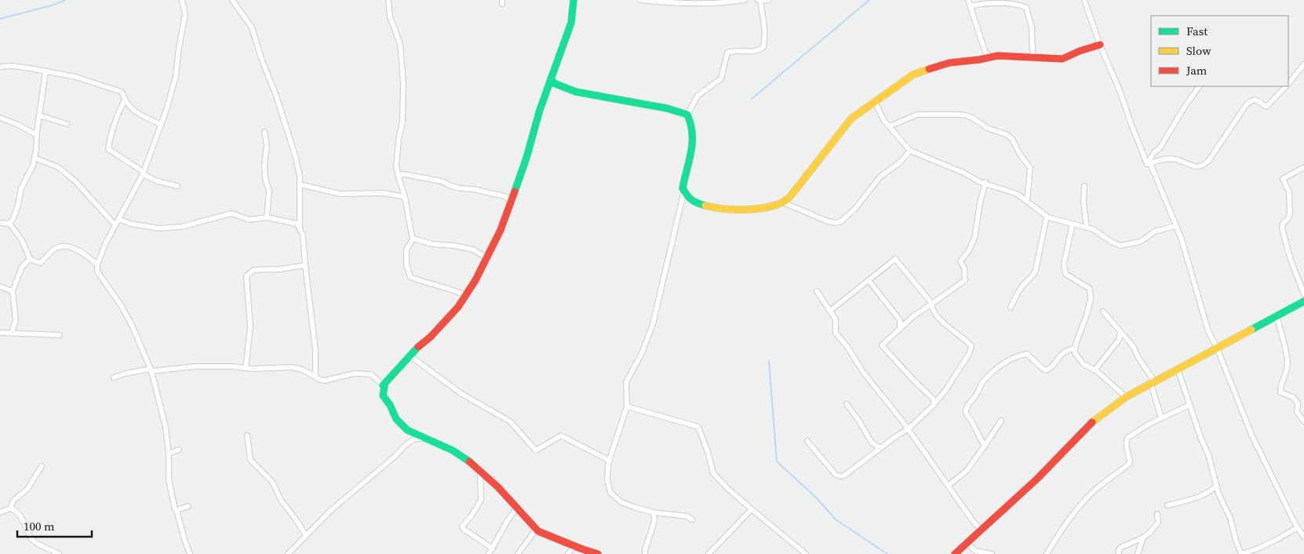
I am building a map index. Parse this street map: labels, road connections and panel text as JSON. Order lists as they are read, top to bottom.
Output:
{
  "legend": ["Fast", "Slow", "Jam"],
  "scale_bar": "100 m"
}
